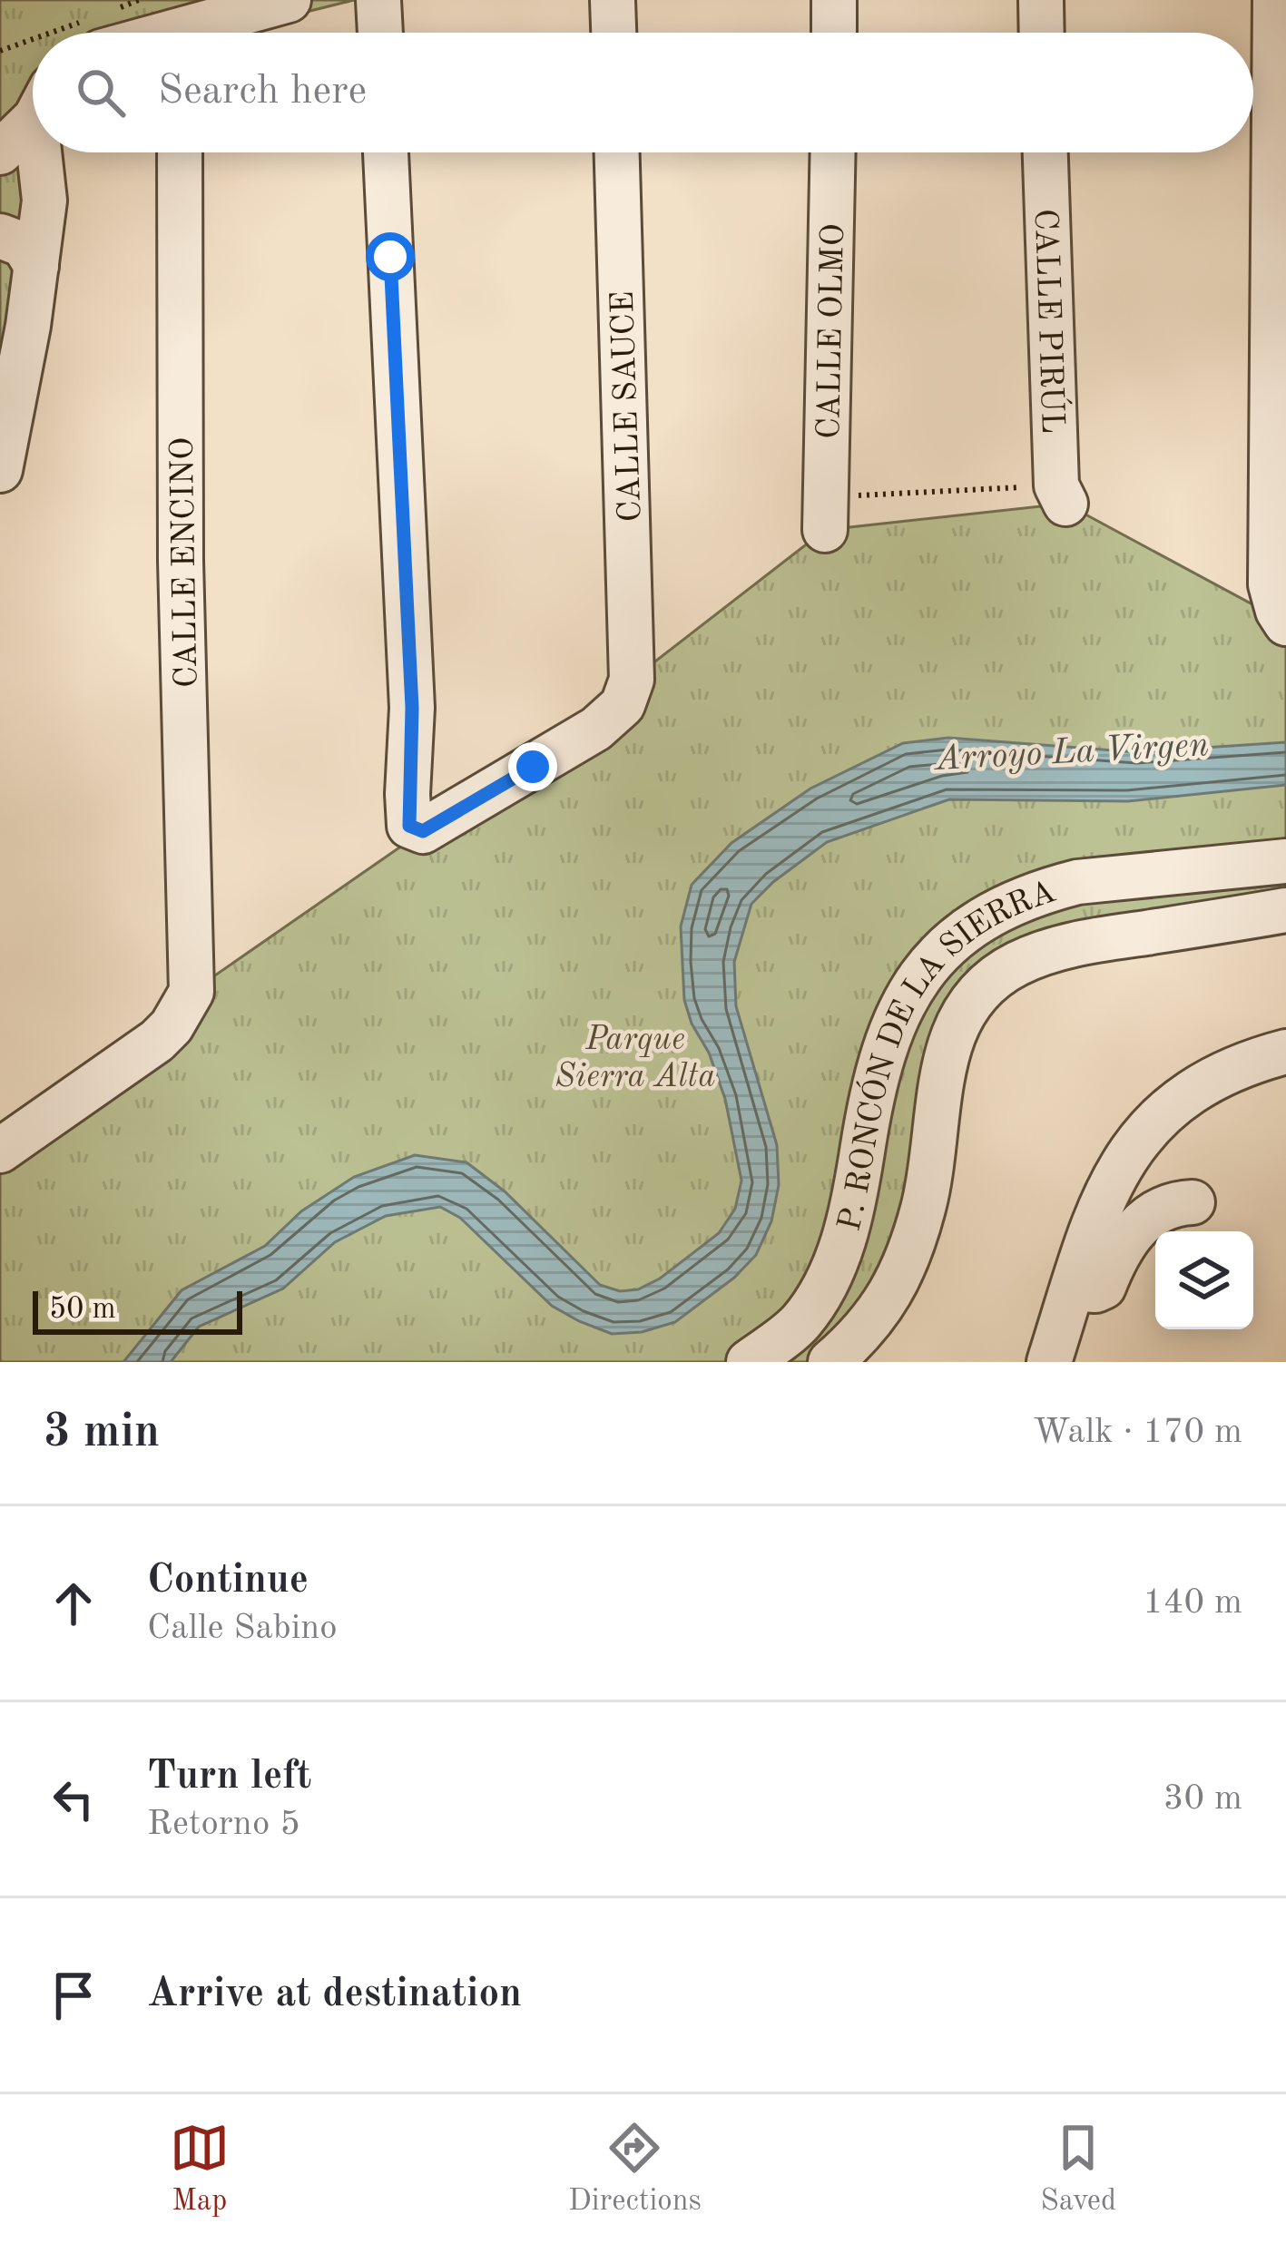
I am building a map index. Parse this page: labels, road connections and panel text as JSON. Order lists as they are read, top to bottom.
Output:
{
  "streets": {
    "street": [
      "CALLE PIRÚL",
      "CALLE OLMO",
      "CALLE SAUCE",
      "CALLE ENCINO",
      "P. RONCÓN DE LA SIERRA"
    ]
  },
  "water": ["Arroyo La Virgen"],
  "parks": ["Parque Sierra Alta"],
  "scale_bar": "50 m",
  "page": {
    "search": "Search here",
    "scale": "50 m",
    "heading": ["3 min", "Walk · 170 m"],
    "list": [
      ["Continue", "Calle Sabino", "140 m"],
      ["Turn left", "Retorno 5", "30 m"],
      "Arrive at destination"
    ],
    "nav": ["Map", "Directions", "Saved"]
  }
}
